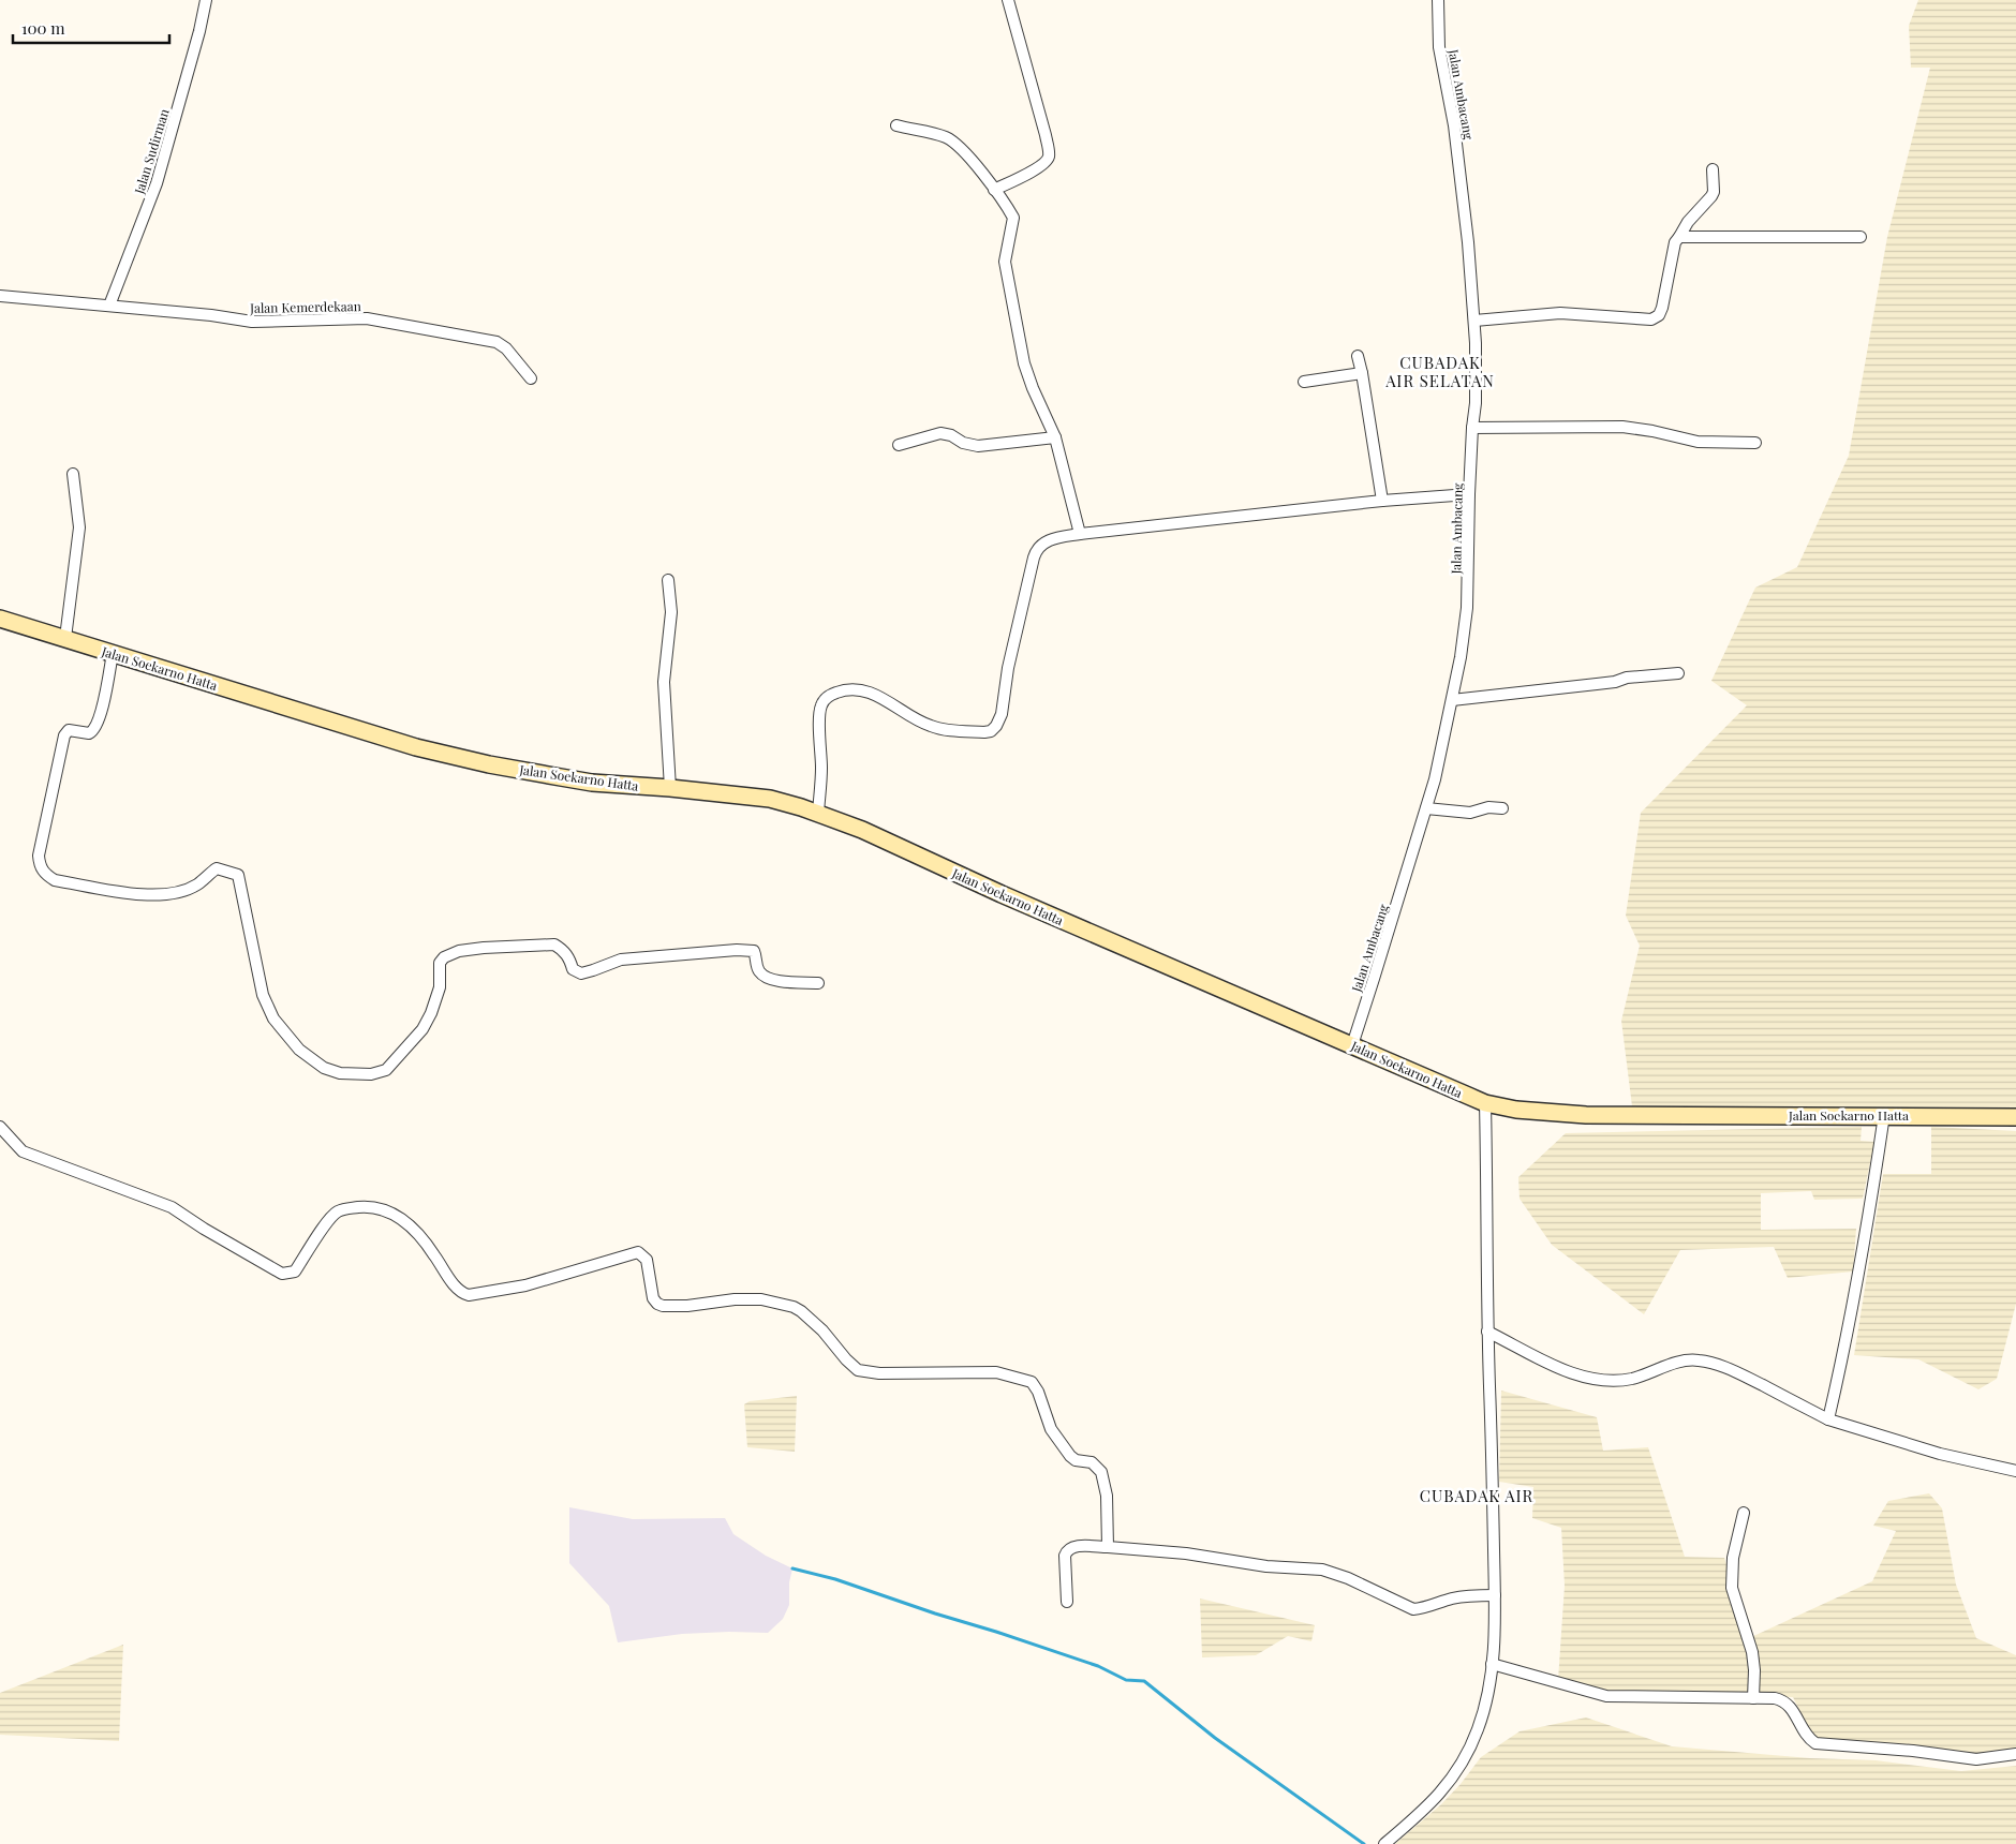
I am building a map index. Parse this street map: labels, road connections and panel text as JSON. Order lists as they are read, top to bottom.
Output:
{
  "streets": {
    "street": [
      "Jalan Ambacang",
      "Jalan Sudirman",
      "Jalan Kemerdekaan",
      "Jalan Soekarno Hatta"
    ]
  },
  "crossings": [
    ["Jalan Ambacang", "Jalan Soekarno Hatta"],
    ["Jalan Sudirman", "Jalan Kemerdekaan"]
  ],
  "districts": ["CUBADAK AIR SELATAN", "CUBADAK AIR"],
  "scale_bar": "100 m"
}
